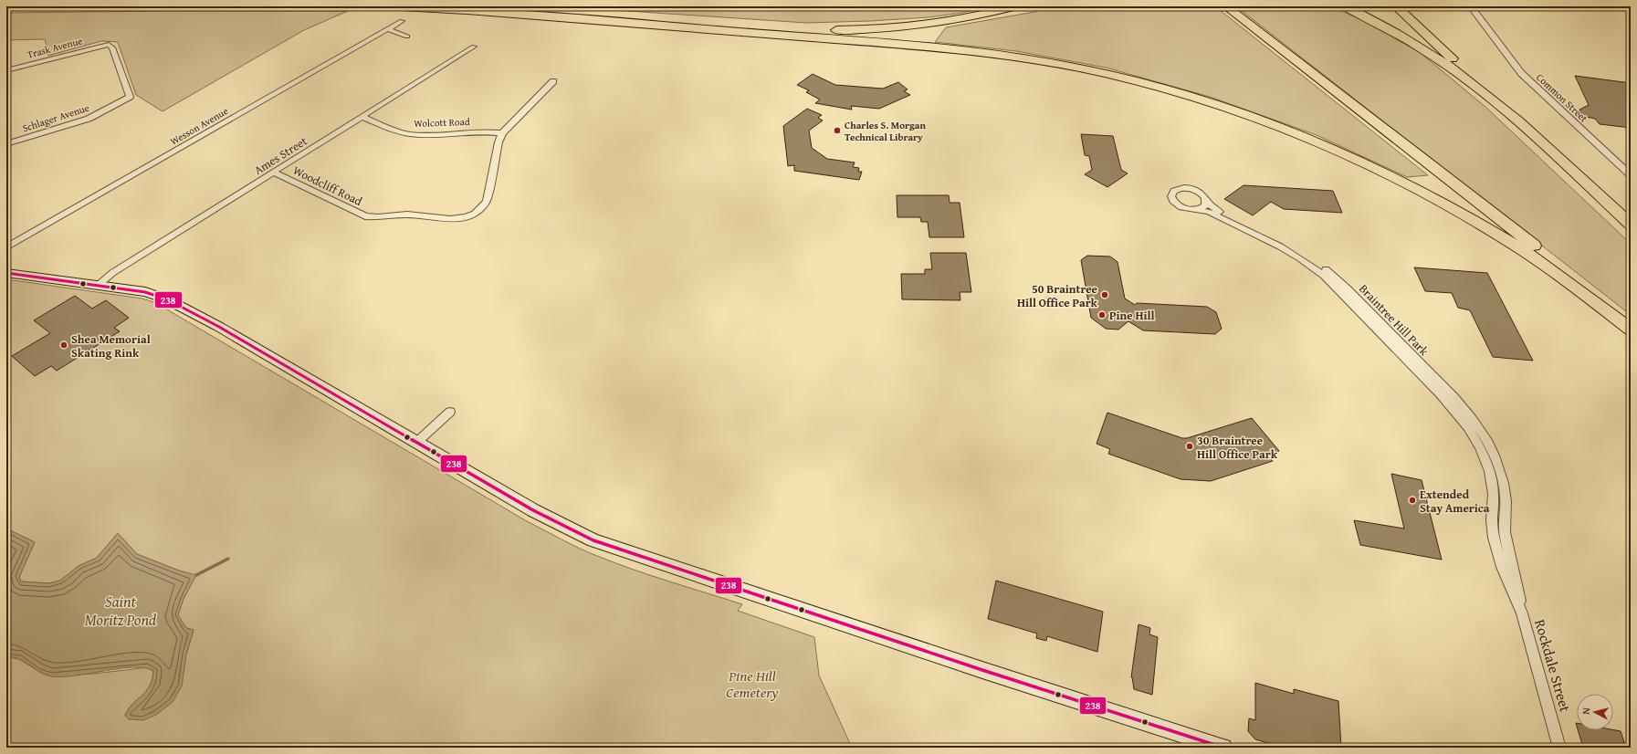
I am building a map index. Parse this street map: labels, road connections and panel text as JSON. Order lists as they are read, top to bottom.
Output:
{
  "streets": {
    "street": [
      "Trask Avenue",
      "Common Street",
      "Schlager Avenue",
      "Wolcott Road",
      "Wesson Avenue",
      "Ames Street",
      "Woodcliff Road",
      "Braintree Hill Park",
      "Rockdale Street"
    ]
  },
  "crossings": [
    ["Trask Avenue", "Schlager Avenue"],
    ["Wolcott Road", "Ames Street"],
    ["Wolcott Road", "Woodcliff Road"],
    ["Ames Street", "Woodcliff Road"],
    ["Braintree Hill Park", "Rockdale Street"]
  ],
  "water": ["Saint Moritz Pond"],
  "parks": ["Pine Hill Cemetery"],
  "places": [
    "Charles S. Morgan Technical Library",
    "50 Braintree Hill Office Park",
    "Pine Hill",
    "Shea Memorial Skating Rink",
    "30 Braintree Hill Office Park",
    "Extended Stay America"
  ],
  "lines": ["transit line 238"],
  "north": "left"
}
